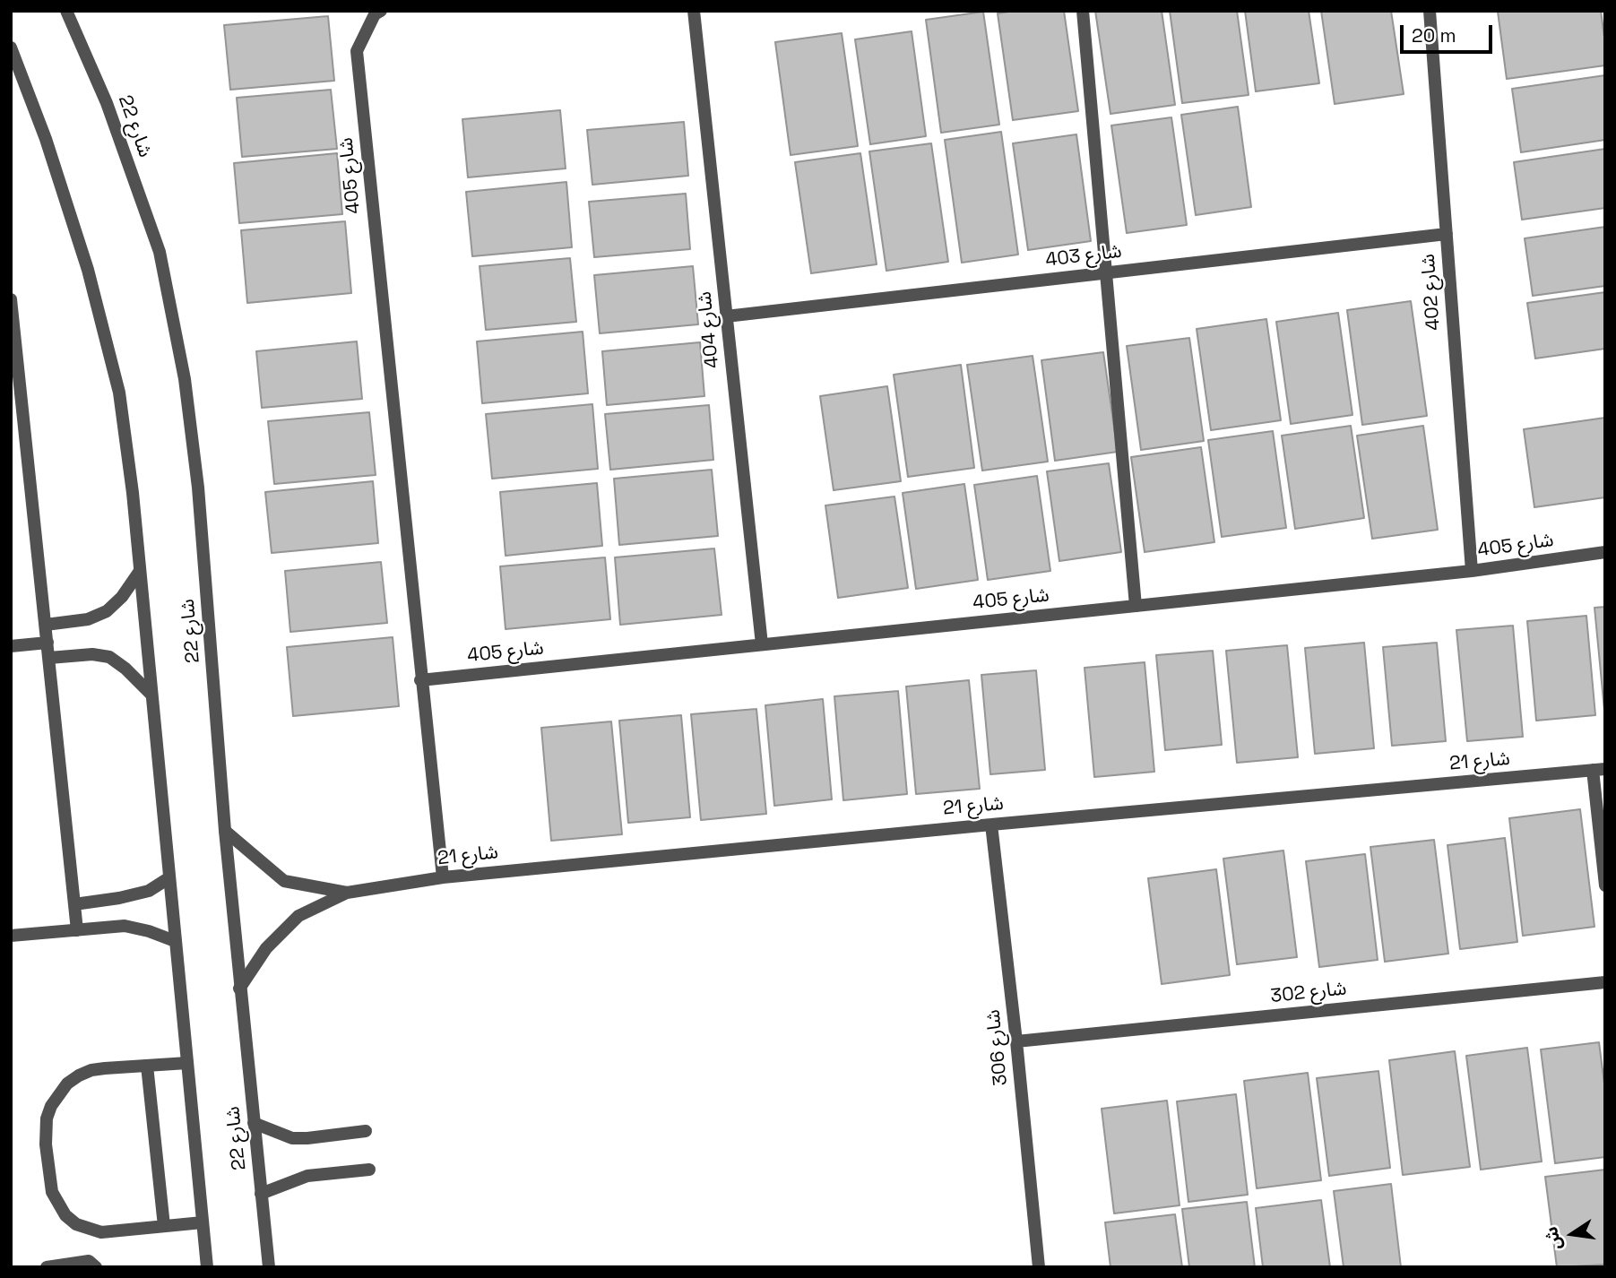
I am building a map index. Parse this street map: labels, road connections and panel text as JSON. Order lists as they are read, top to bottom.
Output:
{
  "streets": {
    "street": [
      "شارع 22",
      "شارع 405",
      "شارع 403",
      "شارع 402",
      "شارع 404",
      "شارع 21",
      "شارع 302",
      "شارع 306"
    ]
  },
  "crossings": [
    ["شارع 22", "شارع 21"],
    ["شارع 405", "شارع 402"],
    ["شارع 405", "شارع 404"],
    ["شارع 405", "شارع 21"],
    ["شارع 403", "شارع 402"],
    ["شارع 403", "شارع 404"],
    ["شارع 21", "شارع 306"],
    ["شارع 302", "شارع 306"]
  ],
  "scale_bar": "20 m",
  "north": "left"
}
